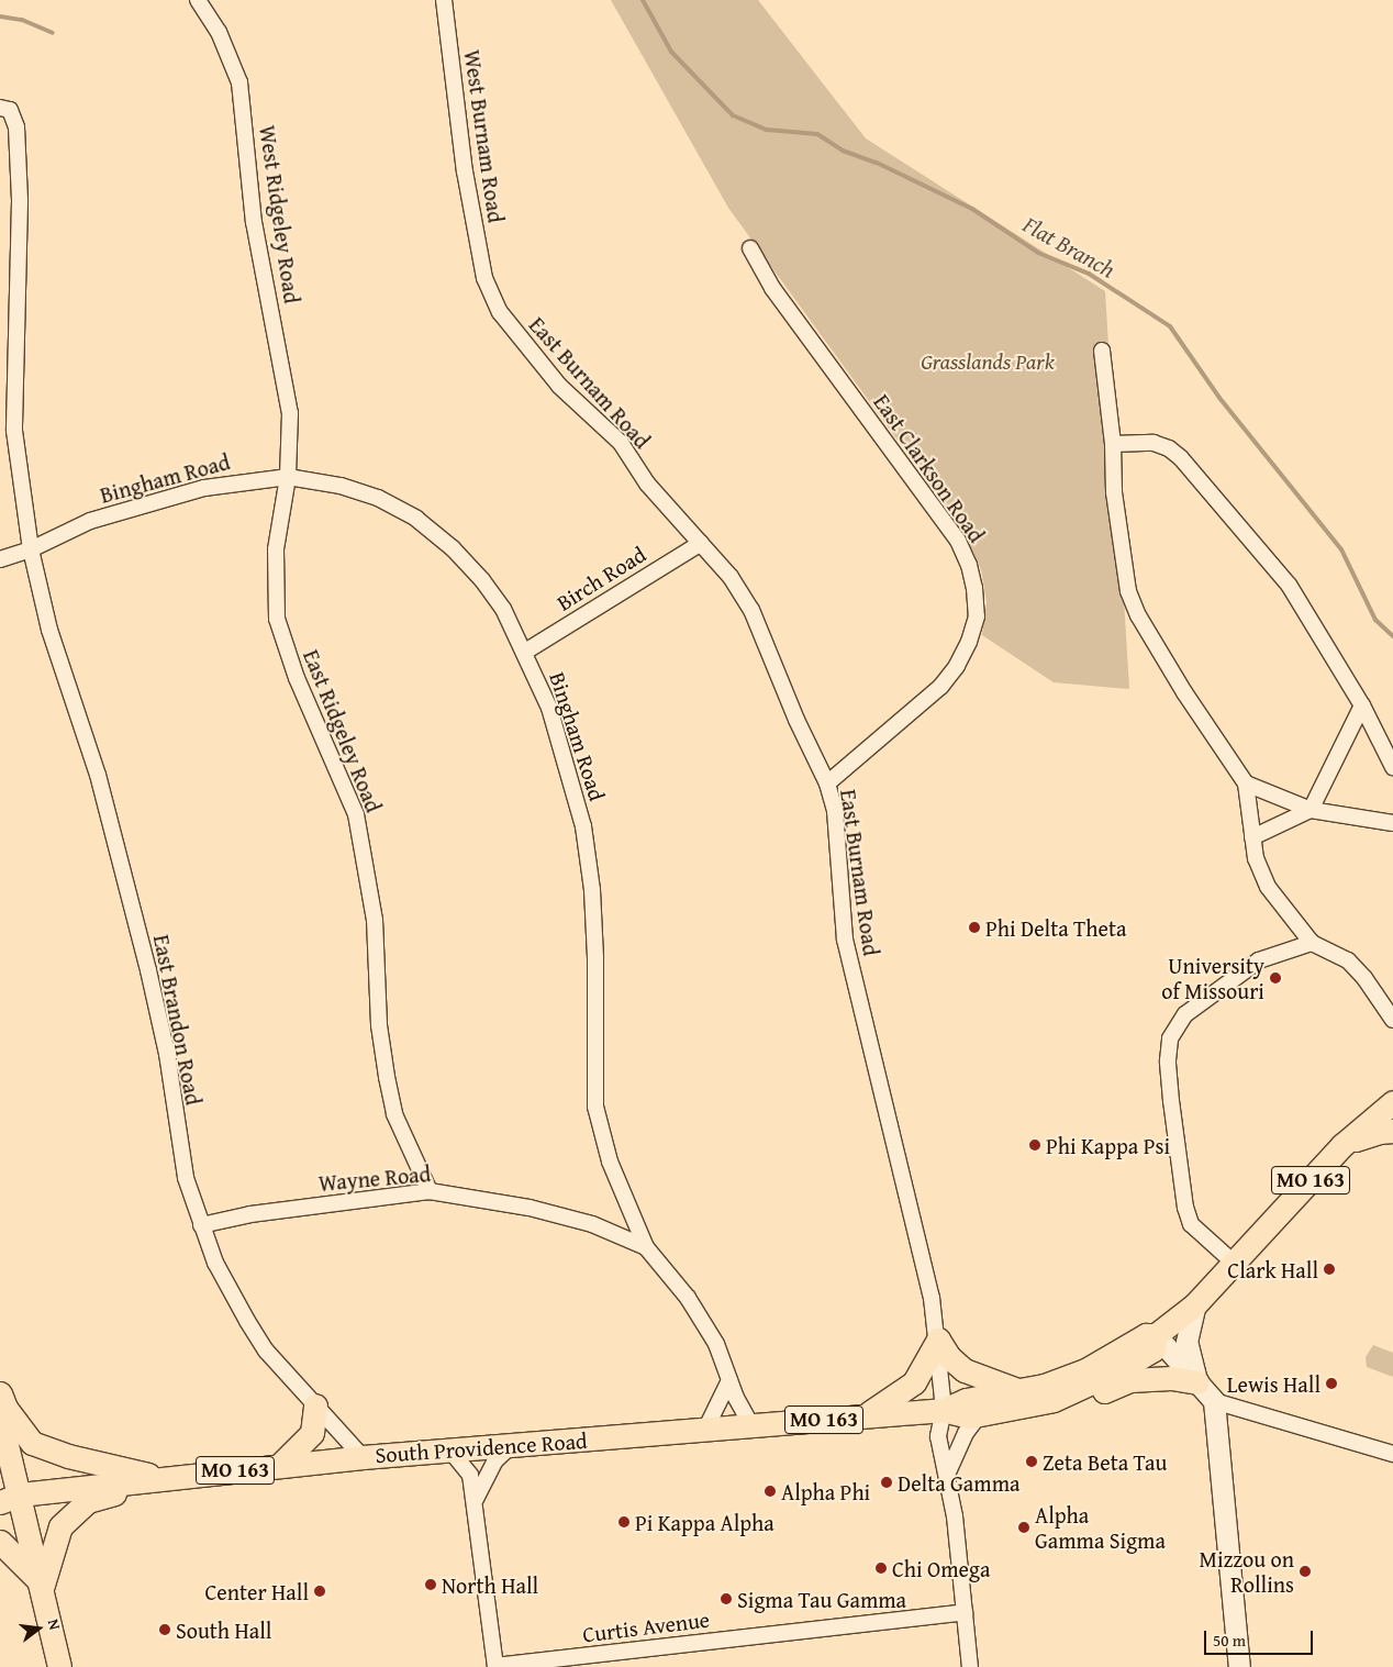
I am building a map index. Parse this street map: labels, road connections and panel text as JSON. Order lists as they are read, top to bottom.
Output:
{
  "streets": {
    "main road": ["MO 163", "South Providence Road"],
    "street": [
      "West Burnam Road",
      "West Ridgeley Road",
      "East Burnam Road",
      "East Clarkson Road",
      "Bingham Road",
      "Birch Road",
      "East Ridgeley Road",
      "East Brandon Road",
      "Wayne Road",
      "Curtis Avenue"
    ]
  },
  "crossings": [
    ["West Burnam Road", "East Burnam Road"],
    ["West Ridgeley Road", "Bingham Road"],
    ["West Ridgeley Road", "East Ridgeley Road"],
    ["East Burnam Road", "East Clarkson Road"],
    ["East Burnam Road", "Birch Road"],
    ["East Burnam Road", "South Providence Road"],
    ["East Burnam Road", "Curtis Avenue"],
    ["Bingham Road", "Birch Road"],
    ["Bingham Road", "East Ridgeley Road"],
    ["Bingham Road", "East Brandon Road"],
    ["Bingham Road", "Wayne Road"],
    ["Bingham Road", "South Providence Road"],
    ["East Ridgeley Road", "Wayne Road"],
    ["East Brandon Road", "Wayne Road"],
    ["East Brandon Road", "South Providence Road"]
  ],
  "water": ["Flat Branch"],
  "parks": ["Grasslands Park"],
  "places": [
    "Phi Delta Theta",
    "University of Missouri",
    "Phi Kappa Psi",
    "Clark Hall",
    "Lewis Hall",
    "Zeta Beta Tau",
    "Delta Gamma",
    "Alpha Phi",
    "Pi Kappa Alpha",
    "Alpha Gamma Sigma",
    "Chi Omega",
    "Mizzou on Rollins",
    "North Hall",
    "Center Hall",
    "Sigma Tau Gamma",
    "South Hall"
  ],
  "scale_bar": "50 m",
  "north": "right"
}
